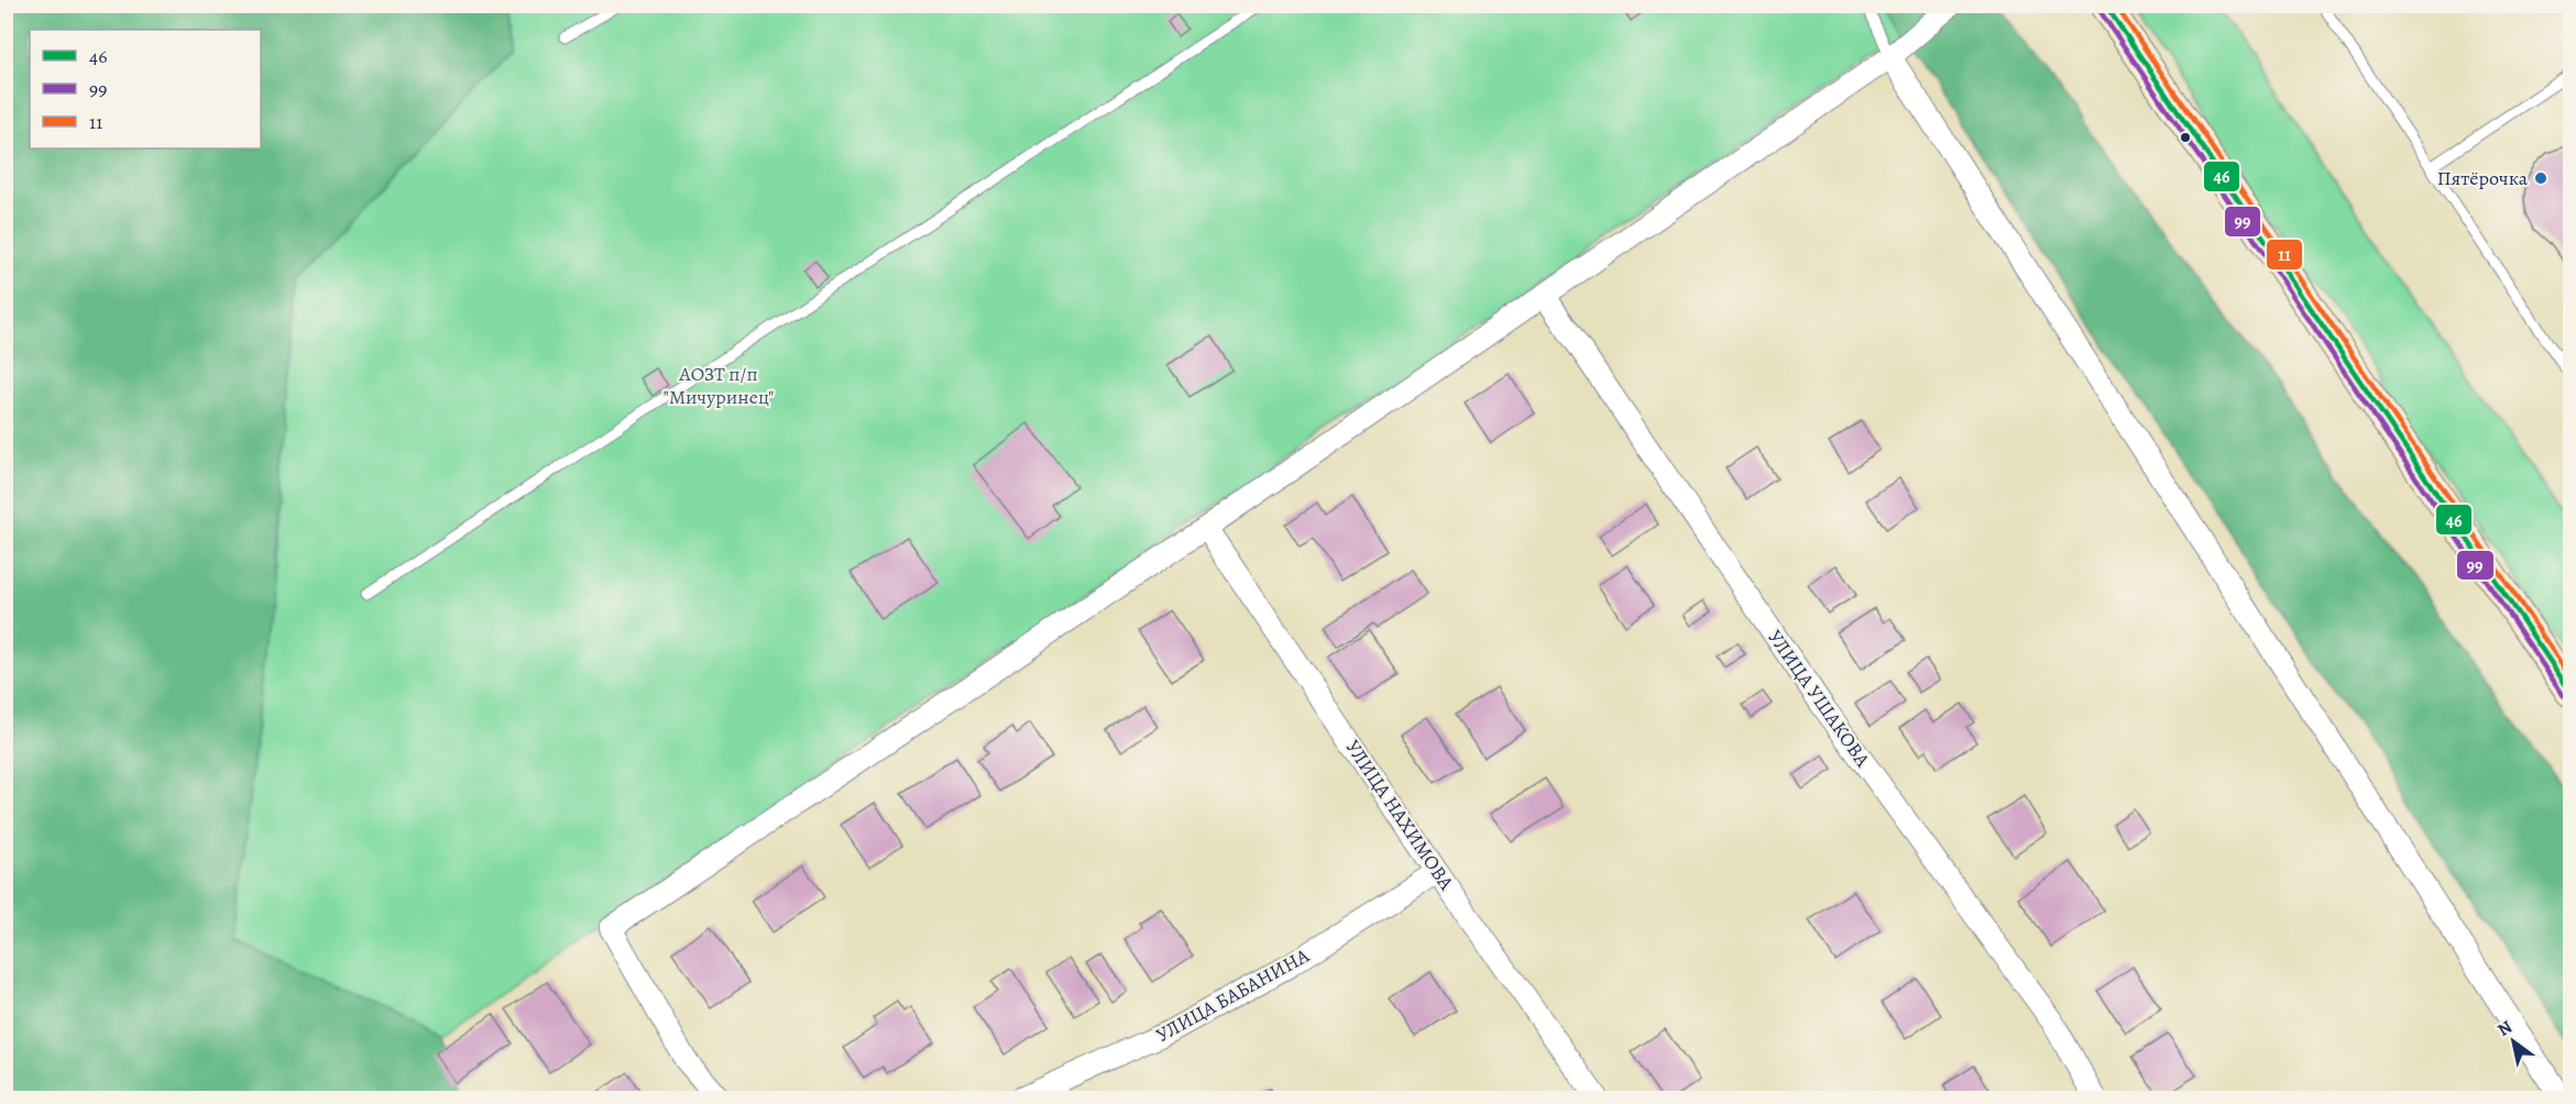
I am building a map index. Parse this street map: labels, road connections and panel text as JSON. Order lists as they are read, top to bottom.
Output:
{
  "streets": {
    "street": ["УЛИЦА УШАКОВА", "УЛИЦА НАХИМОВА", "УЛИЦА БАБАНИНА"]
  },
  "crossings": [
    ["УЛИЦА НАХИМОВА", "УЛИЦА БАБАНИНА"]
  ],
  "parks": ["АОЗТ п/п \"Мичуринец\""],
  "places": ["Пятёрочка"],
  "lines": ["transit line 46", "transit line 11", "transit line 99"],
  "legend": ["46", "99", "11"],
  "north": "top left"
}
